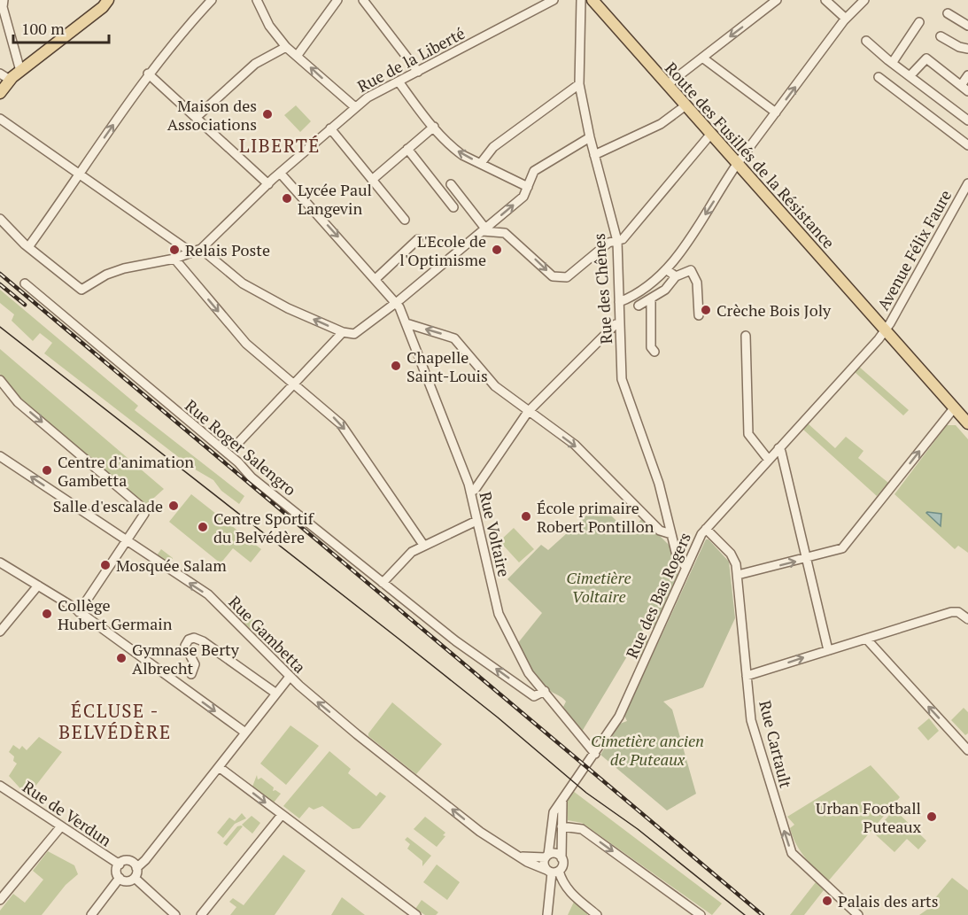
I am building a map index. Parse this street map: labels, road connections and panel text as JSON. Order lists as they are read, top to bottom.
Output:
{
  "streets": {
    "main road": ["Route des Fusillés de la Résistance"],
    "street": [
      "Rue de la Liberté",
      "Avenue Félix Faure",
      "Rue des Chênes",
      "Rue Roger Salengro",
      "Rue Voltaire",
      "Rue des Bas Rogers",
      "Rue Gambetta",
      "Rue Cartault",
      "Rue de Verdun"
    ]
  },
  "crossings": [
    ["Rue de la Liberté", "Rue Voltaire"],
    ["Route des Fusillés de la Résistance", "Avenue Félix Faure"],
    ["Route des Fusillés de la Résistance", "Rue des Bas Rogers"],
    ["Avenue Félix Faure", "Rue des Bas Rogers"],
    ["Rue des Chênes", "Rue des Bas Rogers"],
    ["Rue Roger Salengro", "Rue Voltaire"],
    ["Rue Voltaire", "Rue des Bas Rogers"],
    ["Rue des Bas Rogers", "Rue Gambetta"],
    ["Rue des Bas Rogers", "Rue Cartault"]
  ],
  "one_way": ["Rue Gambetta", "Rue Cartault"],
  "districts": ["LIBERTÉ", "ÉCLUSE - BELVÉDÈRE"],
  "parks": ["Cimetière Voltaire", "Cimetière ancien de Puteaux"],
  "places": [
    "Maison des Associations",
    "Lycée Paul Langevin",
    "Relais Poste",
    "L'Ecole de l'Optimisme",
    "Crèche Bois Joly",
    "Chapelle Saint-Louis",
    "Centre d'animation Gambetta",
    "Salle d'escalade",
    "École primaire Robert Pontillon",
    "Centre Sportif du Belvédère",
    "Mosquée Salam",
    "Collège Hubert Germain",
    "Gymnase Berty Albrecht",
    "Urban Football Puteaux",
    "Palais des arts"
  ],
  "scale_bar": "100 m"
}
